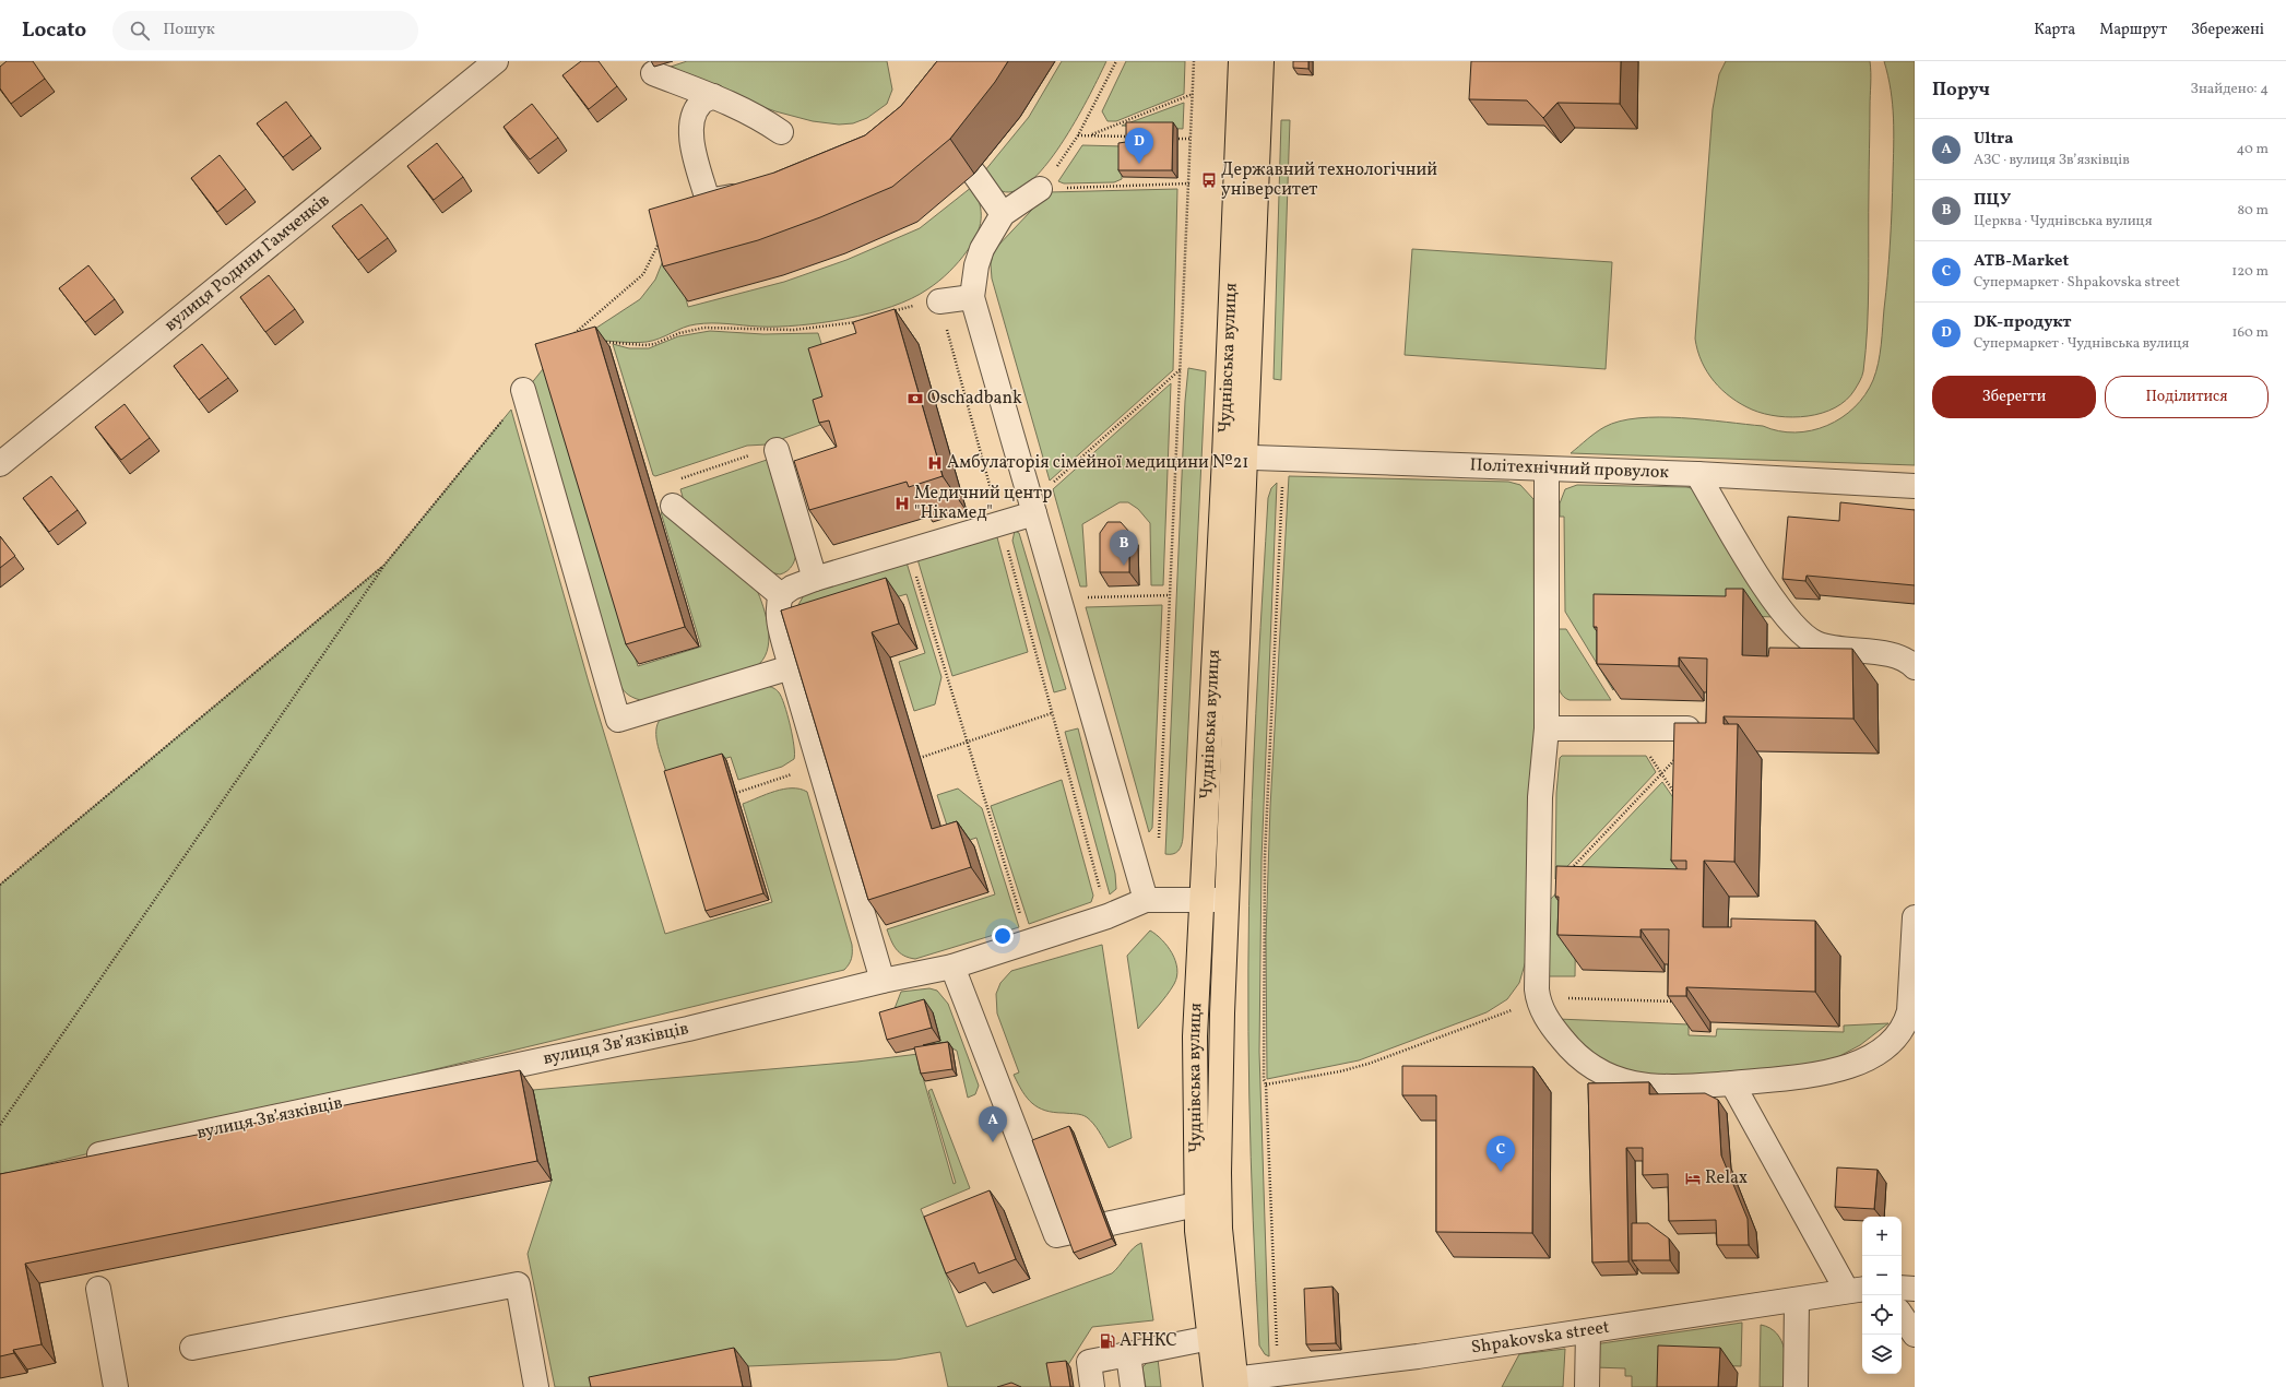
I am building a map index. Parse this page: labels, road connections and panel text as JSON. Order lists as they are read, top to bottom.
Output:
{
  "streets": {
    "main road": ["Чуднівська вулиця"],
    "street": [
      "вулиця Родини Гамченків",
      "Політехнічний провулок",
      "вулиця Звʼязківців",
      "Shpakovska street"
    ]
  },
  "crossings": [
    ["Чуднівська вулиця", "Політехнічний провулок"],
    ["Чуднівська вулиця", "вулиця Звʼязківців"],
    ["Чуднівська вулиця", "Shpakovska street"]
  ],
  "places": {
    "bus stop": ["Державний технологiчний університет"],
    "bank": ["Oschadbank"],
    "hospital": ["Амбулаторія сімейної медицини №21", "Медичний центр \"Нікамед\""],
    "hotel": ["Relax"],
    "fuel station": ["АГНКС"]
  },
  "page": {
    "header": "Locato",
    "search": "Пошук",
    "nav": ["Карта", "Маршрут", "Збережені"],
    "heading": ["Поруч", "Знайдено: 4"],
    "list": [
      {
        "mark": "A",
        "name": "Ultra",
        "note": "АЗС · вулиця Звʼязківців",
        "value": "40 m"
      },
      {
        "mark": "B",
        "name": "ПЦУ",
        "note": "Церква · Чуднівська вулиця",
        "value": "80 m"
      },
      {
        "mark": "C",
        "name": "ATB-Market",
        "note": "Супермаркет · Shpakovska street",
        "value": "120 m"
      },
      {
        "mark": "D",
        "name": "DK-продукт",
        "note": "Супермаркет · Чуднівська вулиця",
        "value": "160 m"
      }
    ],
    "pins": [
      "D",
      "B",
      "A",
      "C"
    ],
    "buttons": ["Зберегти", "Поділитися"],
    "map_buttons": ["+", "−"]
  }
}
